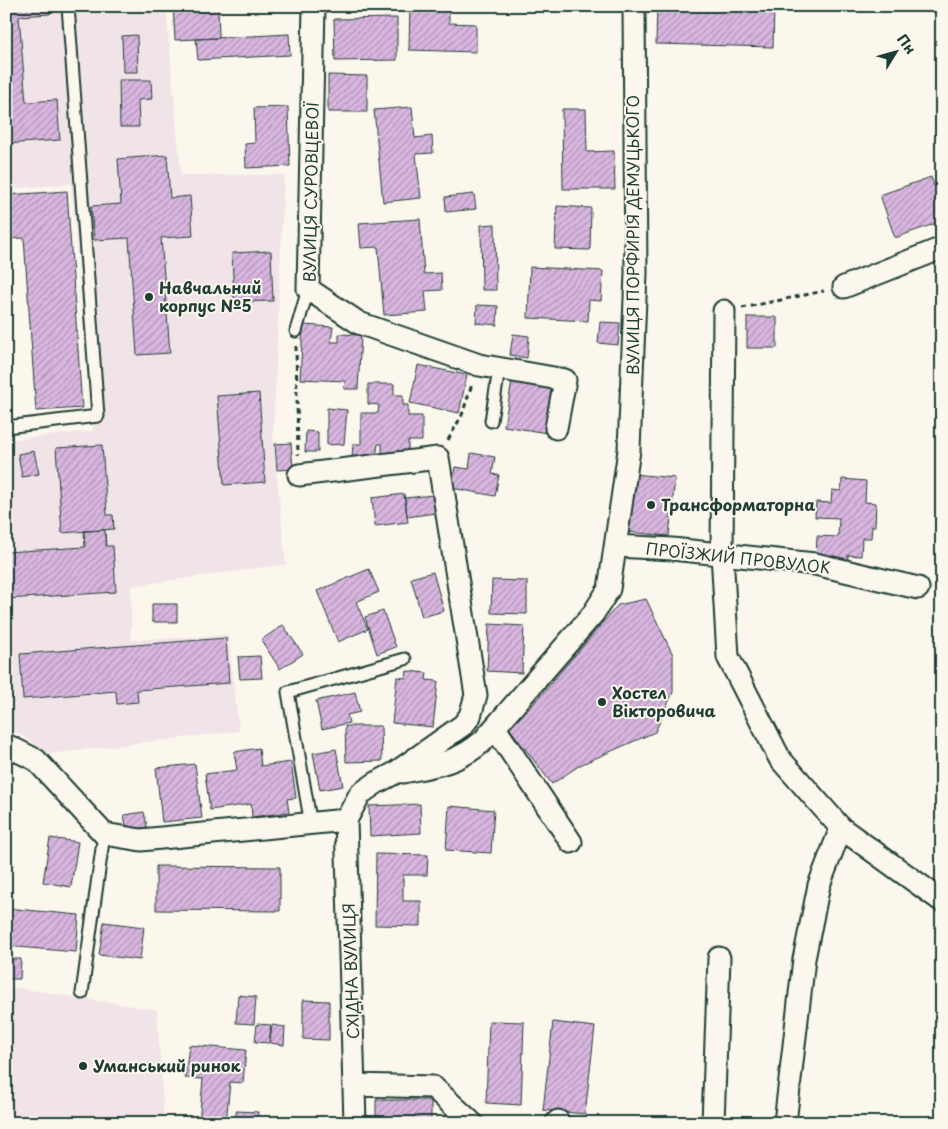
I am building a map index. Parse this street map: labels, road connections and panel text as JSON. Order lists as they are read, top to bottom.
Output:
{
  "streets": {
    "street": [
      "ВУЛИЦЯ СУРОВЦЕВОЇ",
      "ВУЛИЦЯ ПОРФИРІЯ ДЕМУЦЬКОГО",
      "ПРОЇЗЖИЙ ПРОВУЛОК",
      "СХІДНА ВУЛИЦЯ"
    ]
  },
  "crossings": [
    ["ВУЛИЦЯ ПОРФИРІЯ ДЕМУЦЬКОГО", "ПРОЇЗЖИЙ ПРОВУЛОК"]
  ],
  "places": [
    "Навчальний корпус №5",
    "Трансформаторна",
    "Хостел Вікторовича",
    "Уманський ринок"
  ],
  "north": "top right"
}
